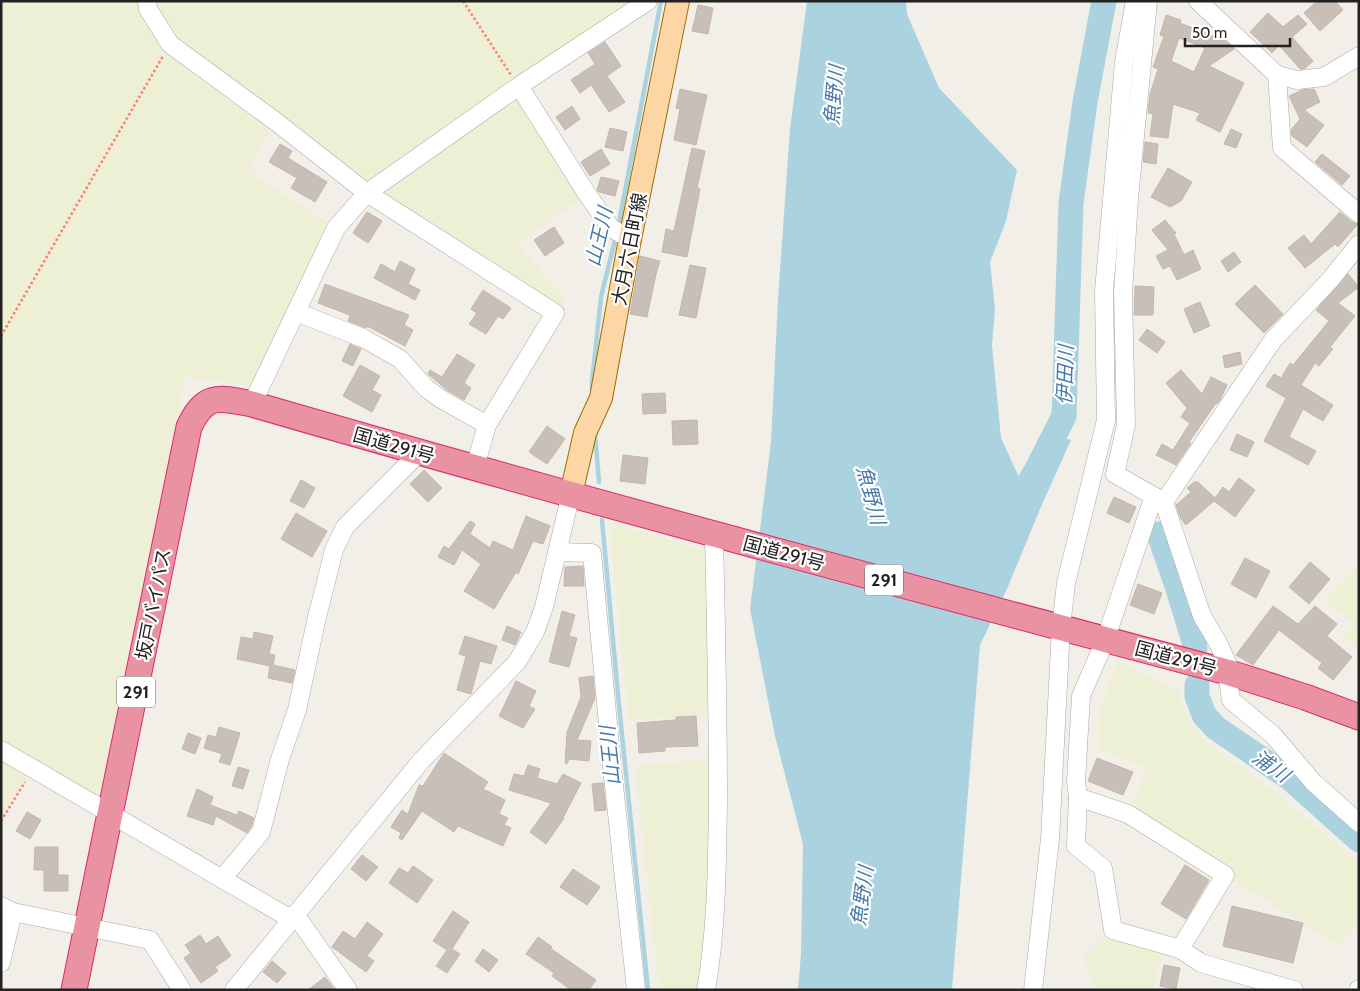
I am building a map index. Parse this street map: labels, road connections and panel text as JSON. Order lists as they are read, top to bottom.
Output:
{
  "streets": {
    "highway": ["国道291号", "291", "坂戸バイパス"],
    "main road": ["大月六日町線"]
  },
  "crossings": [
    ["大月六日町線", "国道291号"],
    ["国道291号", "坂戸バイパス"]
  ],
  "water": [
    "魚野川",
    "山王川",
    "伊田川",
    "浦川"
  ],
  "scale_bar": "50 m"
}
